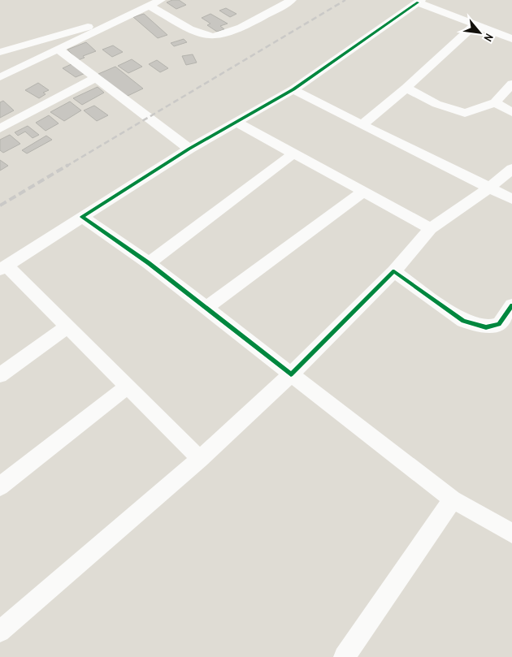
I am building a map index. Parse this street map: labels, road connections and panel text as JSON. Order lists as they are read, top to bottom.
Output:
{
  "north": "bottom right"
}
